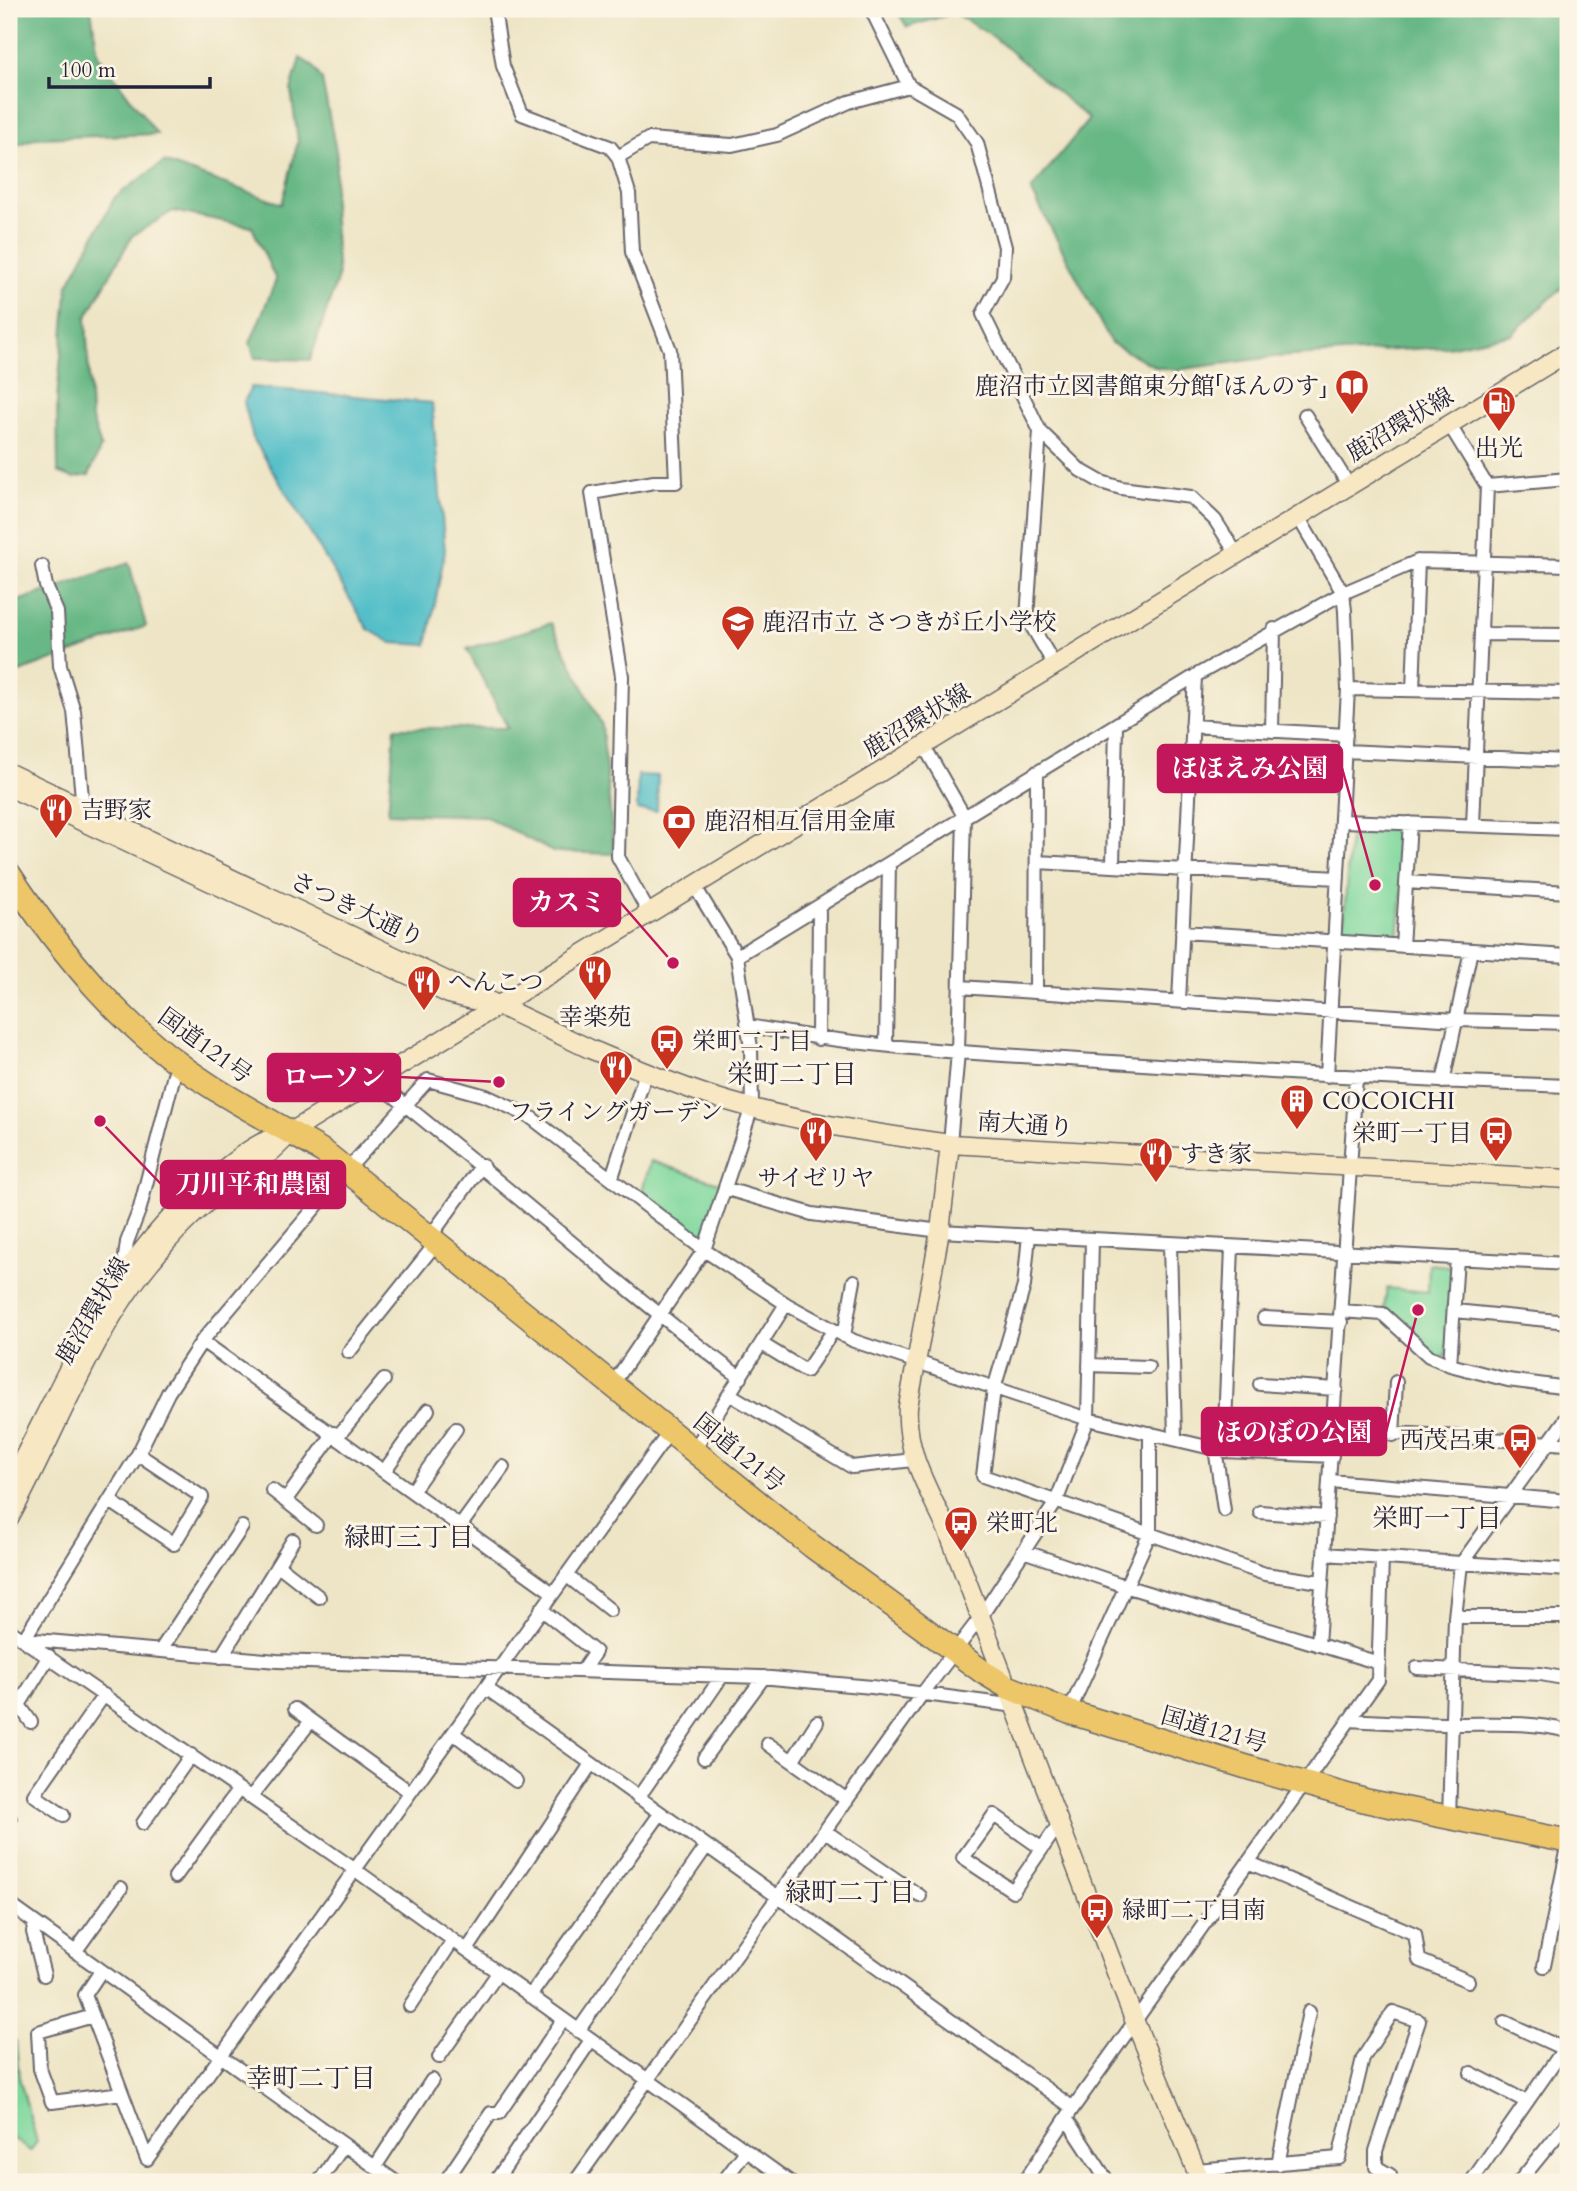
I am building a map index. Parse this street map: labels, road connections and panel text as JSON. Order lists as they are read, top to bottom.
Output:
{
  "streets": {
    "highway": ["国道121号"],
    "street": ["鹿沼環状線", "さつき大通り", "南大通り"]
  },
  "crossings": [
    ["鹿沼環状線", "さつき大通り"],
    ["鹿沼環状線", "国道121号"],
    ["鹿沼環状線", "南大通り"],
    ["さつき大通り", "南大通り"]
  ],
  "districts": [
    "栄町二丁目",
    "栄町一丁目",
    "緑町三丁目",
    "緑町二丁目",
    "幸町二丁目"
  ],
  "places": {
    "library": ["鹿沼市立図書館東分館「ほんのす」"],
    "fuel station": ["出光"],
    "school or university": ["鹿沼市立 さつきが丘小学校"],
    "restaurant": [
      "吉野家",
      "幸楽苑",
      "へんこつ",
      "フライングガーデン",
      "サイゼリヤ",
      "すき家"
    ],
    "bank": ["鹿沼相互信用金庫"],
    "other": [
      "ほほえみ公園",
      "カスミ",
      "ローソン",
      "刀川平和農園",
      "ほのぼの公園"
    ],
    "bus stop": [
      "栄町二丁目",
      "栄町一丁目",
      "西茂呂東",
      "栄町北",
      "緑町二丁目南"
    ],
    "building": ["COCOICHI"]
  },
  "scale_bar": "100 m"
}
